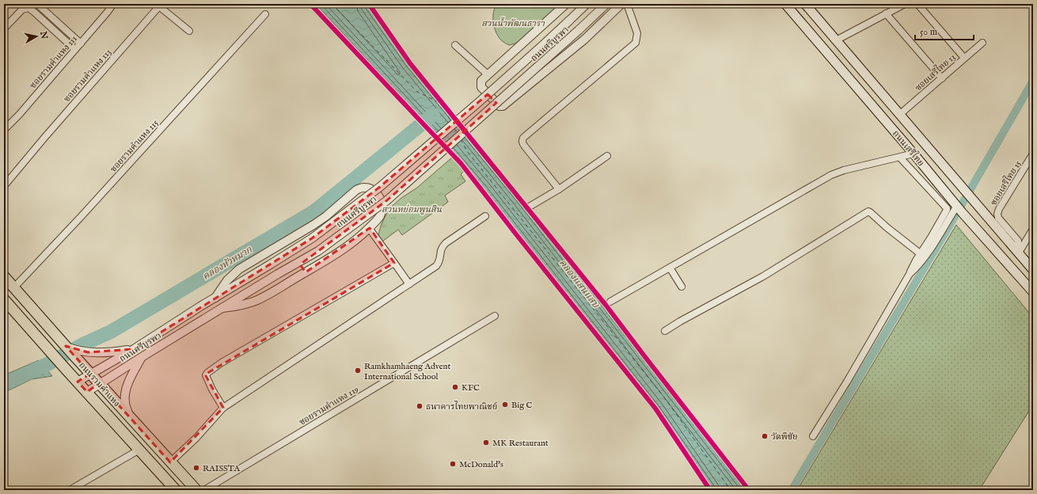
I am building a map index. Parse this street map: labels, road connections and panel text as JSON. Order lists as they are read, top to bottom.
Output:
{
  "streets": {
    "main road": ["ถนนเสรีไทย", "ถนนรามคำแหง"],
    "street": [
      "ถนนศรีบูรพา",
      "ซอยรามคำแหง 111",
      "ซอยเสรีไทย 13",
      "ซอยรามคำแหง 113",
      "ซอยรามคำแหง 115",
      "ซอยเสรีไทย 15",
      "ซอยรามคำแหง 119"
    ]
  },
  "crossings": [
    ["ถนนศรีบูรพา", "ถนนรามคำแหง"],
    ["ซอยเสรีไทย 13", "ถนนเสรีไทย"],
    ["ซอยรามคำแหง 115", "ถนนรามคำแหง"],
    ["ถนนเสรีไทย", "ซอยเสรีไทย 15"]
  ],
  "water": ["คลองหัวหมาก", "คลองแสนแสบ"],
  "parks": ["สวนน้ำพัฒนธารา", "สวนหย่อมพูนสิน"],
  "places": [
    "Ramkhamhaeng Advent International School",
    "KFC",
    "Big C",
    "ธนาคารไทยพาณิชย์",
    "วัดพิชัย",
    "MK Restaurant",
    "McDonald's",
    "RAISSTA"
  ],
  "scale_bar": "50 m",
  "north": "right"
}
